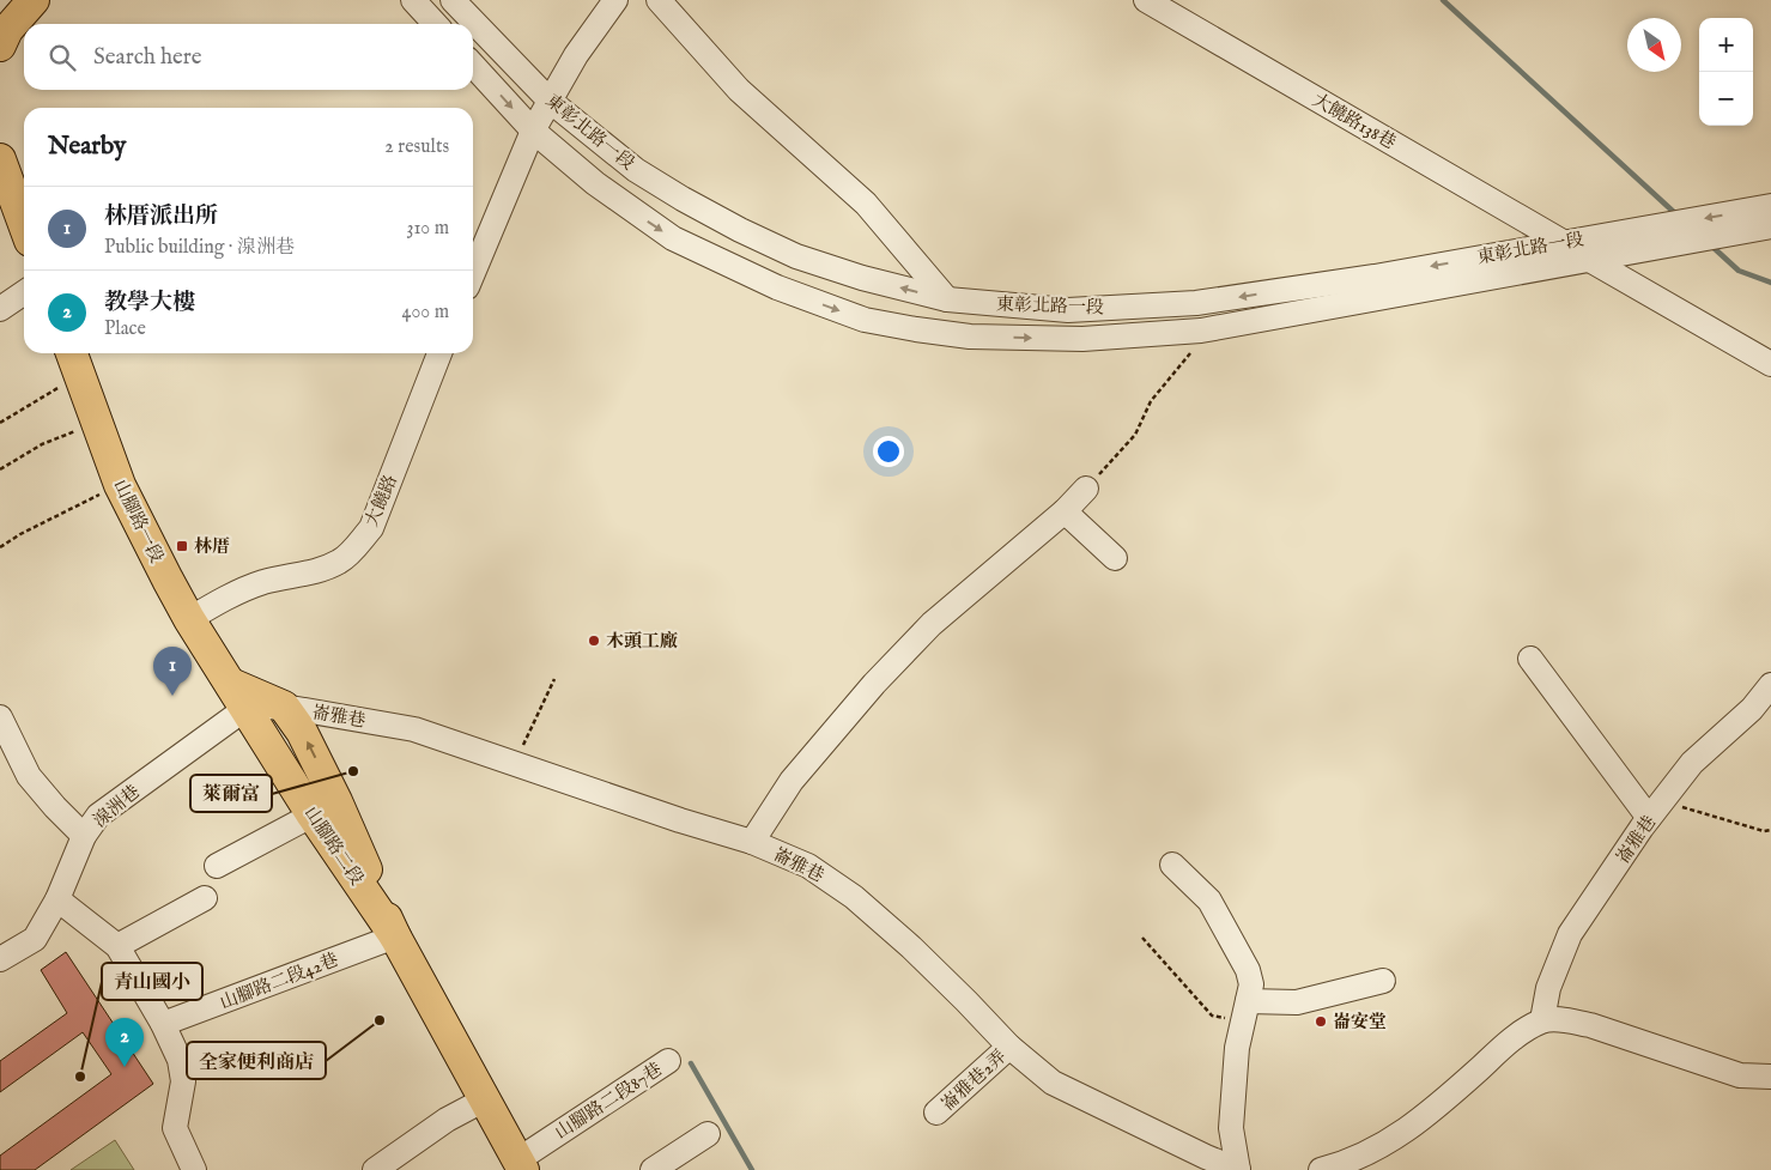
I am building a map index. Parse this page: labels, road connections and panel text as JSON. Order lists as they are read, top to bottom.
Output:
{
  "streets": {
    "main road": ["山腳路一段", "山腳路二段"],
    "street": [
      "大饒路138巷",
      "東彰北路一段",
      "大饒路",
      "崙雅巷",
      "湶洲巷",
      "山腳路二段42巷",
      "崙雅巷2弄",
      "山腳路二段87巷"
    ]
  },
  "crossings": [
    ["大饒路138巷", "東彰北路一段"],
    ["大饒路", "山腳路一段"],
    ["山腳路一段", "湶洲巷"],
    ["山腳路一段", "山腳路二段"],
    ["崙雅巷", "山腳路二段"],
    ["崙雅巷", "崙雅巷2弄"],
    ["湶洲巷", "山腳路二段"],
    ["山腳路二段", "山腳路二段42巷"],
    ["山腳路二段", "山腳路二段87巷"]
  ],
  "places": {
    "transit": ["林厝"],
    "other": [
      "木頭工廠",
      "萊爾富",
      "全家便利商店",
      "崙安堂",
      "青山國小"
    ]
  },
  "north": "bottom right",
  "page": {
    "map_buttons": ["+", "−"],
    "search": "Search here",
    "heading": ["Nearby", "2 results"],
    "list": [
      {
        "mark": "1",
        "name": "林厝派出所",
        "note": "Public building · 湶洲巷",
        "value": "310 m"
      },
      {
        "mark": "2",
        "name": "教學大樓",
        "note": "Place",
        "value": "400 m"
      }
    ],
    "pins": ["1", "2"]
  }
}
